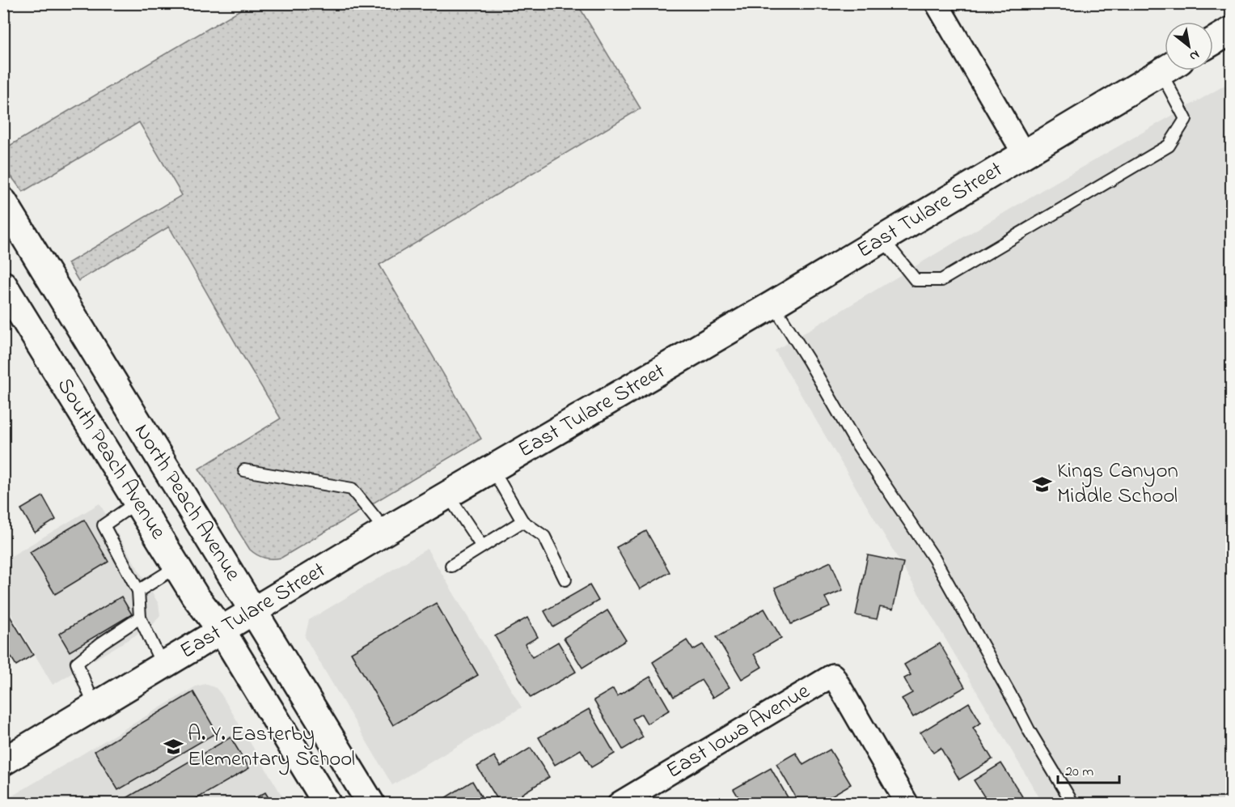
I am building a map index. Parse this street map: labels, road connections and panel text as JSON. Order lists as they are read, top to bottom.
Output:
{
  "streets": {
    "main road": ["East Tulare Street", "South Peach Avenue", "North Peach Avenue"],
    "street": ["East Iowa Avenue"]
  },
  "crossings": [
    ["East Tulare Street", "South Peach Avenue"],
    ["East Tulare Street", "North Peach Avenue"]
  ],
  "places": {
    "school or university": ["Kings Canyon Middle School", "A. Y. Easterby Elementary School"]
  },
  "scale_bar": "20 m",
  "north": "bottom right"
}
